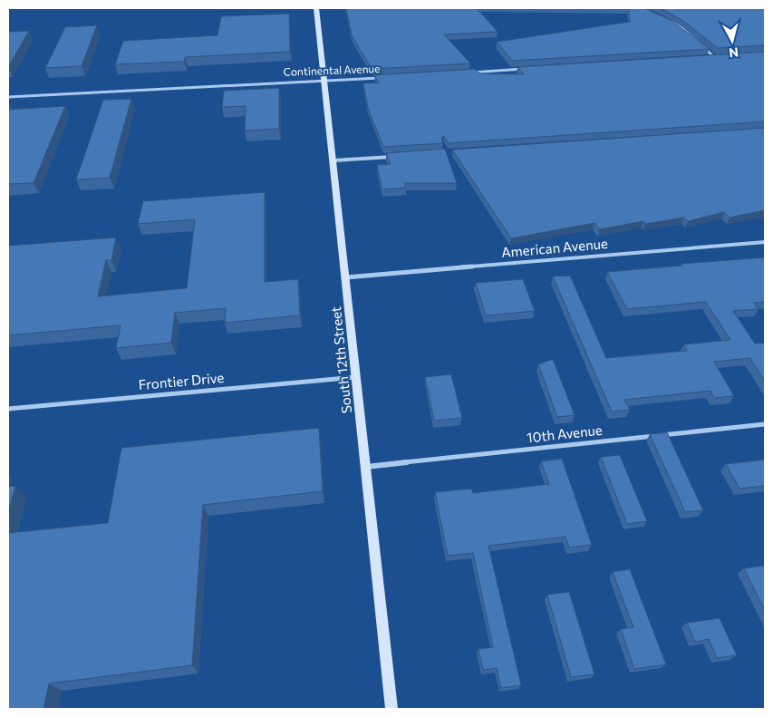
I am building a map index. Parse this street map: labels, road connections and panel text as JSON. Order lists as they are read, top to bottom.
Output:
{
  "streets": {
    "street": [
      "Continental Avenue",
      "American Avenue",
      "South 12th Street",
      "Frontier Drive",
      "10th Avenue"
    ]
  },
  "crossings": [
    ["Continental Avenue", "South 12th Street"],
    ["American Avenue", "South 12th Street"],
    ["South 12th Street", "Frontier Drive"],
    ["South 12th Street", "10th Avenue"]
  ],
  "north": "bottom"
}
